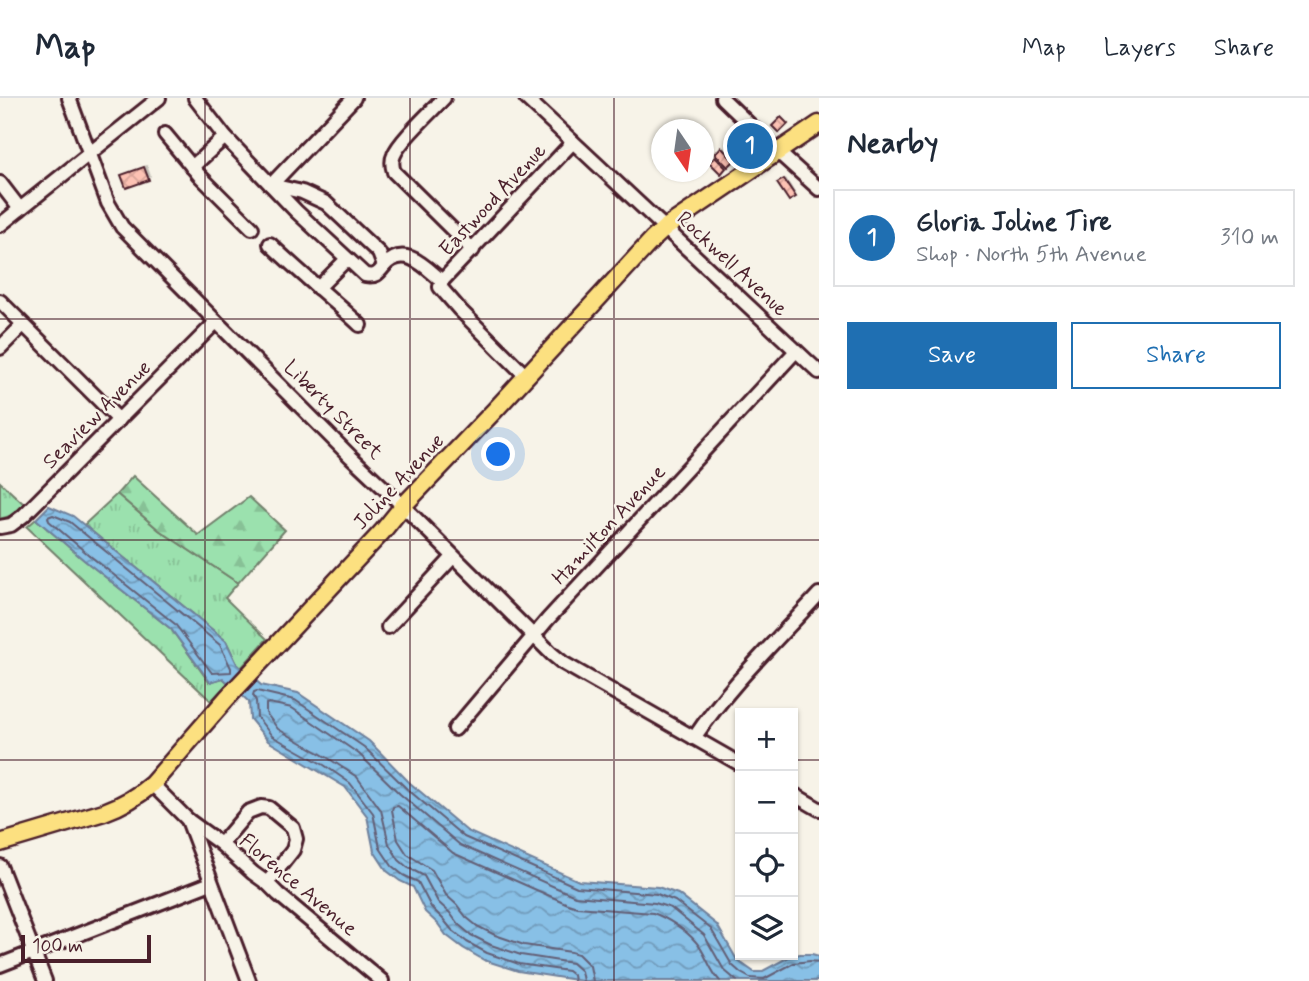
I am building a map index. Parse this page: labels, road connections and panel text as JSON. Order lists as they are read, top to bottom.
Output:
{
  "streets": {
    "main road": ["Joline Avenue"],
    "street": [
      "Eastwood Avenue",
      "Rockwell Avenue",
      "Liberty Street",
      "Seaview Avenue",
      "Hamilton Avenue",
      "Florence Avenue"
    ]
  },
  "crossings": [
    ["Eastwood Avenue", "Rockwell Avenue"],
    ["Eastwood Avenue", "Joline Avenue"],
    ["Rockwell Avenue", "Joline Avenue"],
    ["Rockwell Avenue", "Hamilton Avenue"],
    ["Liberty Street", "Seaview Avenue"],
    ["Liberty Street", "Joline Avenue"],
    ["Liberty Street", "Hamilton Avenue"]
  ],
  "scale_bar": "100 m",
  "north": "bottom",
  "page": {
    "header": "Map",
    "nav": ["Map", "Layers", "Share"],
    "heading": "Nearby",
    "pins": "1",
    "list": [
      {
        "mark": "1",
        "name": "Gloria Joline Tire",
        "note": "Shop · North 5th Avenue",
        "value": "310 m"
      }
    ],
    "buttons": ["Save", "Share"],
    "map_buttons": ["+", "−"],
    "scale": "100 m"
  }
}
